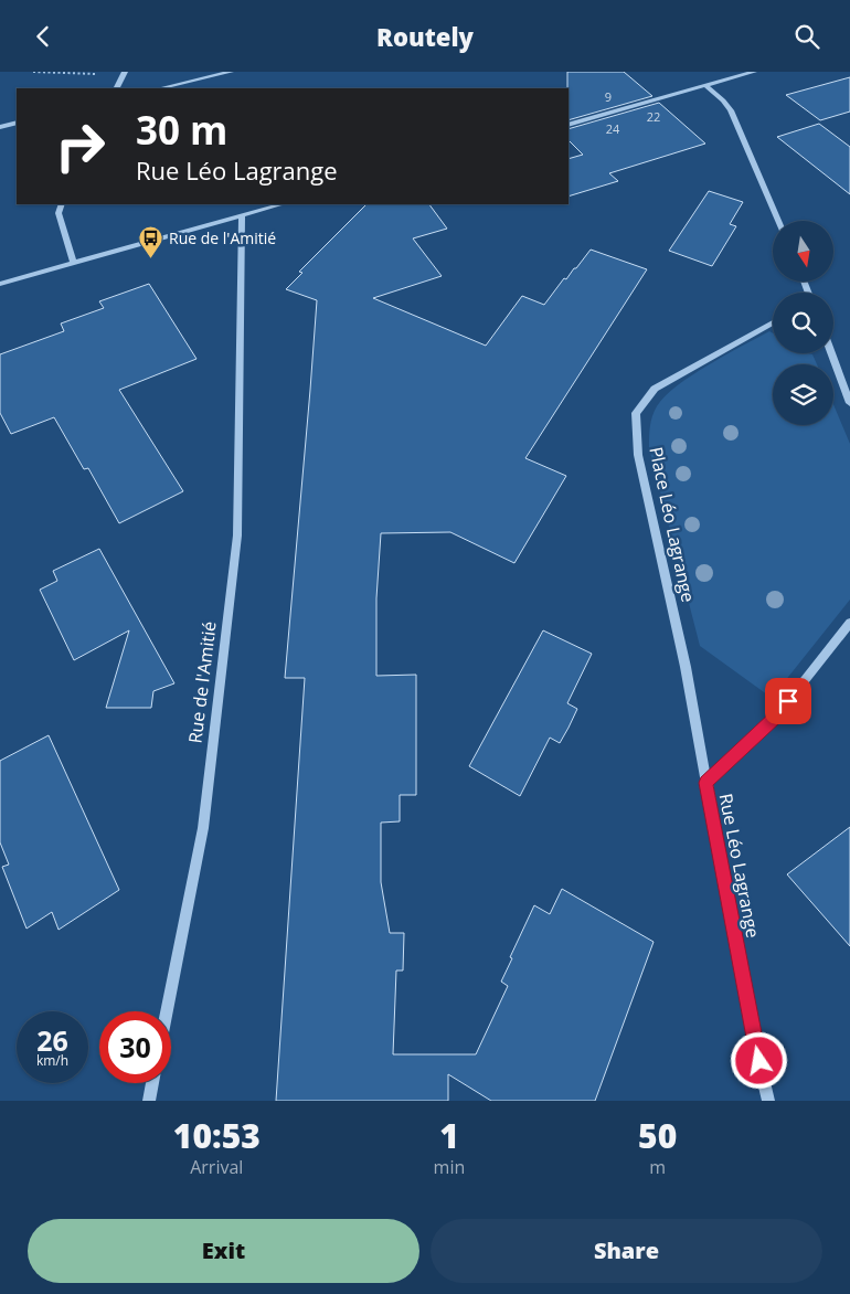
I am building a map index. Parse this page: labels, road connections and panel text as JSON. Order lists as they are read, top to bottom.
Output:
{
  "streets": {
    "street": ["Place Léo Lagrange", "Rue de l'Amitié", "Rue Léo Lagrange"]
  },
  "crossings": [
    ["Place Léo Lagrange", "Rue Léo Lagrange"]
  ],
  "places": {
    "bus stop": ["Rue de l'Amitié"]
  },
  "house_numbers": ["9", "22", "24"],
  "north": "bottom",
  "page": {
    "header": "Routely",
    "turn": ["30 m", "Rue Léo Lagrange"],
    "speed": "26 km/h",
    "limit": "30",
    "eta": [
      "10:53",
      "Arrival",
      "1",
      "min",
      "50",
      "m"
    ],
    "buttons": ["Exit", "Share"]
  }
}
